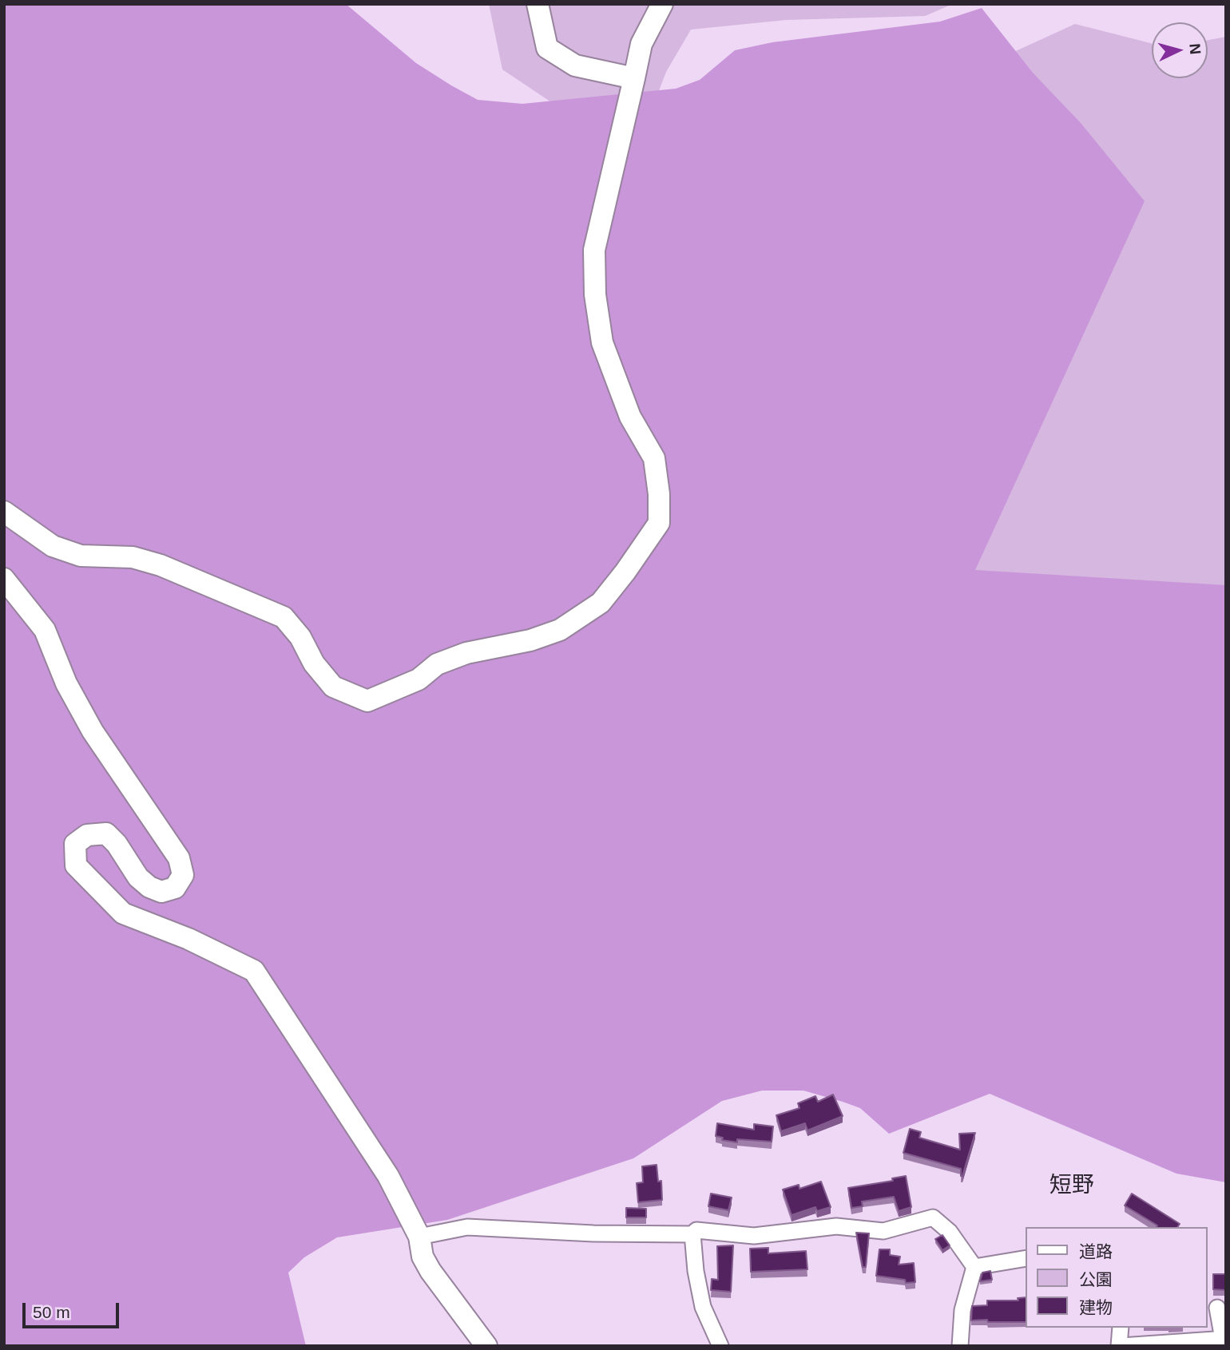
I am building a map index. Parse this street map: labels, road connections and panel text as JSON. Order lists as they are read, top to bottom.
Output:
{
  "districts": ["短野"],
  "legend": ["道路", "公園", "建物"],
  "scale_bar": "50 m",
  "north": "right"
}
